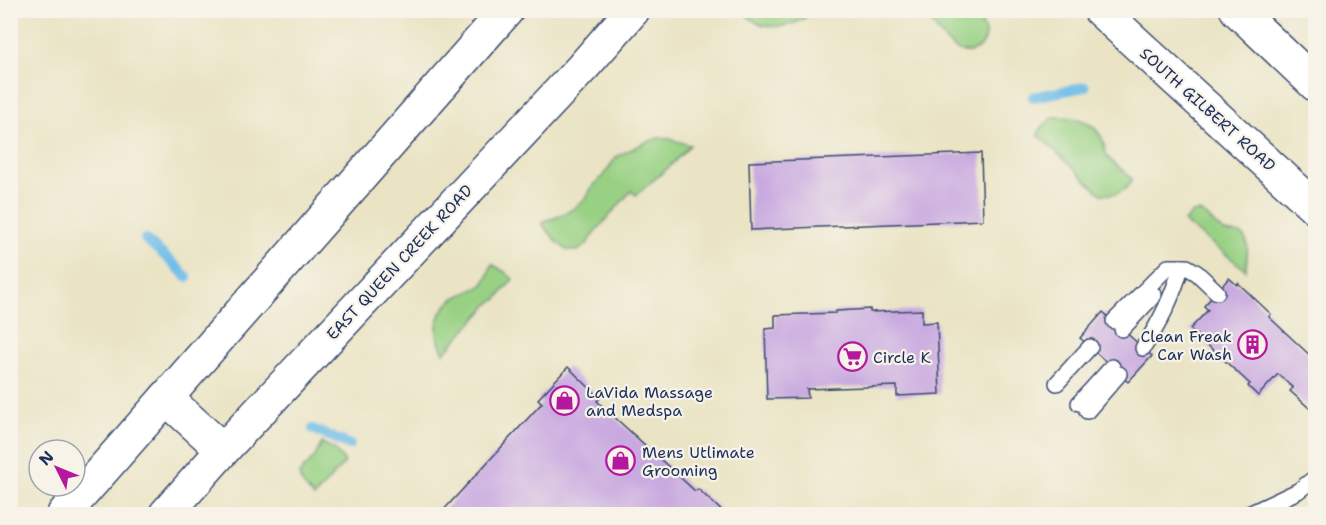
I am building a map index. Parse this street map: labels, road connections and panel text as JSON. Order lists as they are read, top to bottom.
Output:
{
  "streets": {
    "main road": ["SOUTH GILBERT ROAD", "EAST QUEEN CREEK ROAD"]
  },
  "places": {
    "building": ["Clean Freak Car Wash"],
    "supermarket": ["Circle K"],
    "shop": ["LaVida Massage and Medspa", "Mens Utlimate Grooming"]
  },
  "north": "top left"
}
